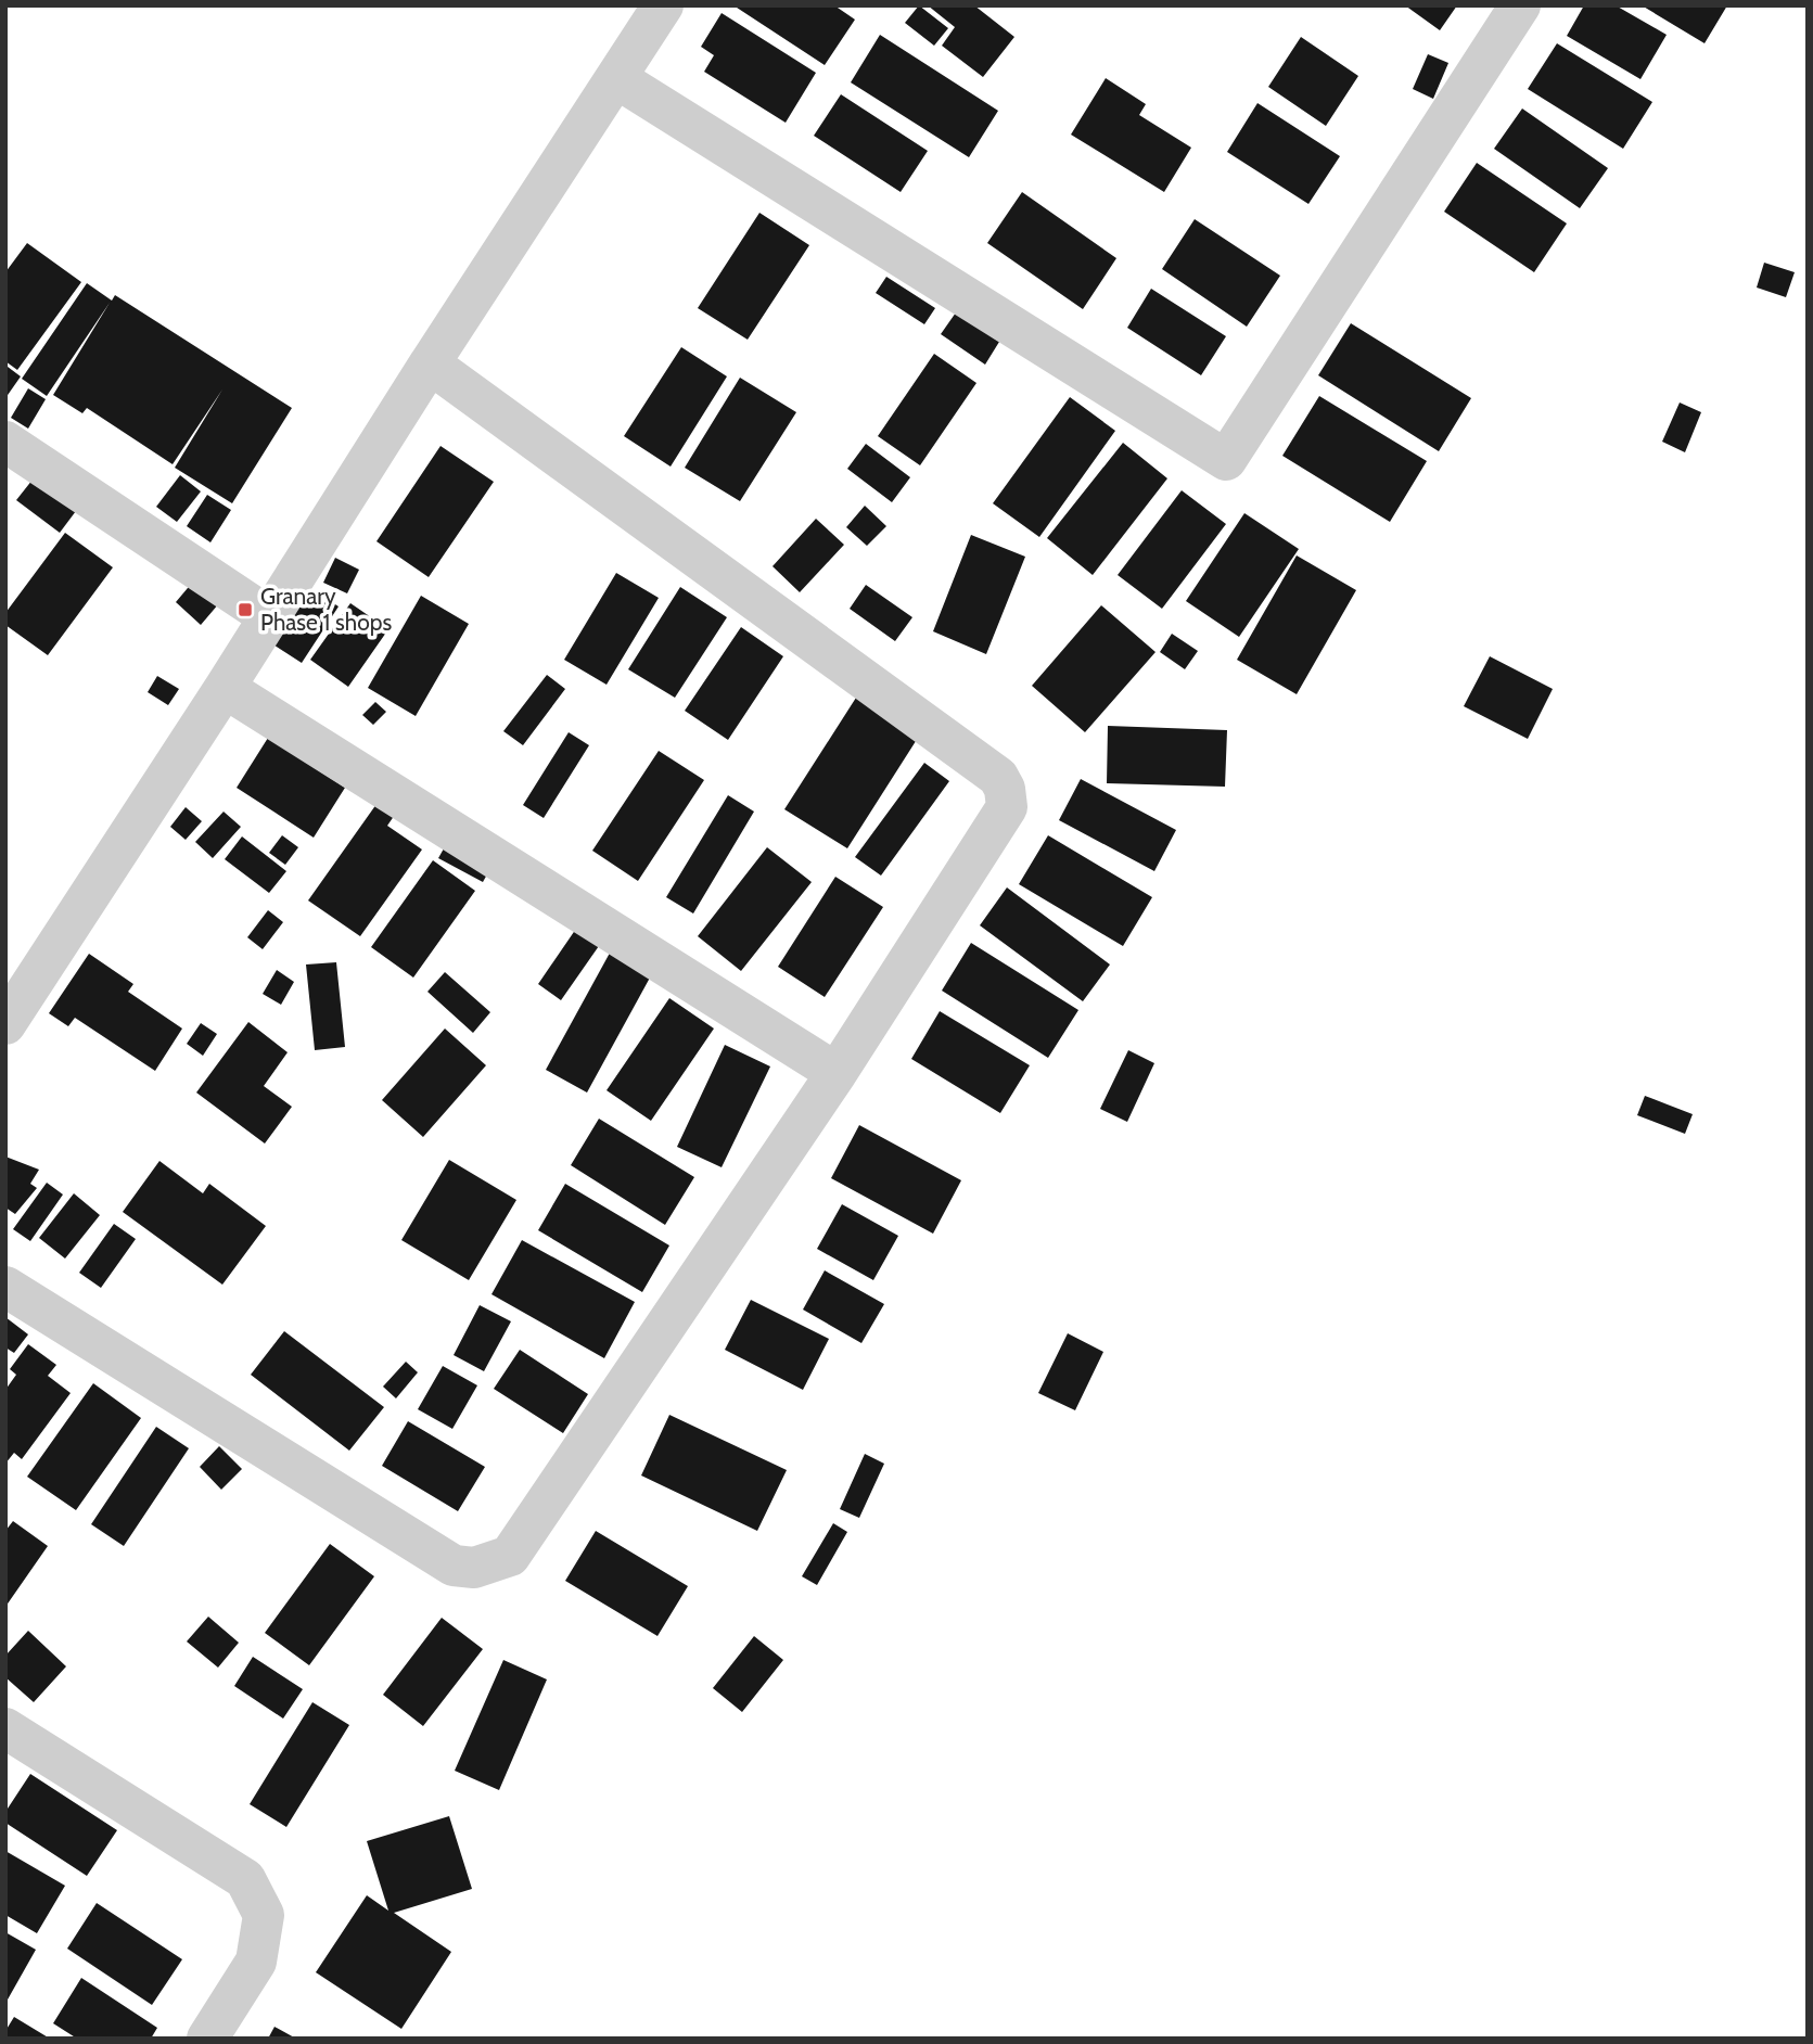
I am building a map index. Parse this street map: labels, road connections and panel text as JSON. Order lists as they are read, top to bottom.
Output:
{
  "places": {
    "transit": ["Granary Phase 1 shops"]
  }
}
